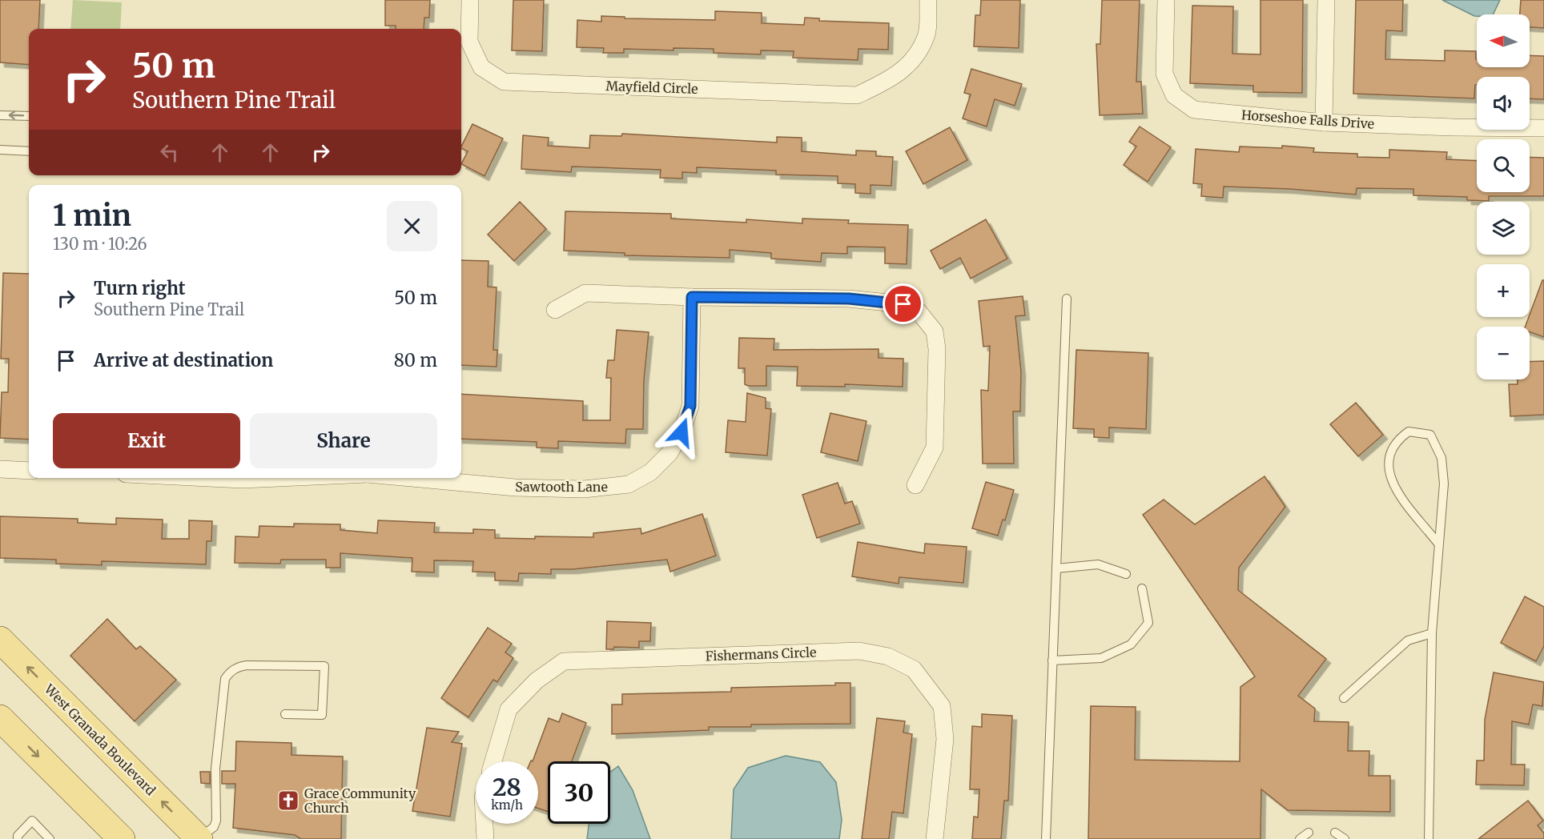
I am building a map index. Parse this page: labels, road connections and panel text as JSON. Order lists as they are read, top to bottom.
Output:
{
  "streets": {
    "main road": ["West Granada Boulevard"],
    "street": [
      "Mayfield Circle",
      "Horseshoe Falls Drive",
      "Sawtooth Lane",
      "Fishermans Circle"
    ]
  },
  "places": {
    "church": ["Grace Community Church"]
  },
  "north": "left",
  "page": {
    "map_buttons": ["+", "−"],
    "turn": ["50 m", "Southern Pine Trail"],
    "heading": ["1 min", "130 m · 10:26"],
    "list": [
      {
        "name": "Turn right",
        "note": "Southern Pine Trail",
        "value": "50 m"
      },
      {
        "name": "Arrive at destination",
        "value": "80 m"
      }
    ],
    "buttons": ["Exit", "Share"],
    "speed": "28 km/h",
    "limit": "30"
  }
}
